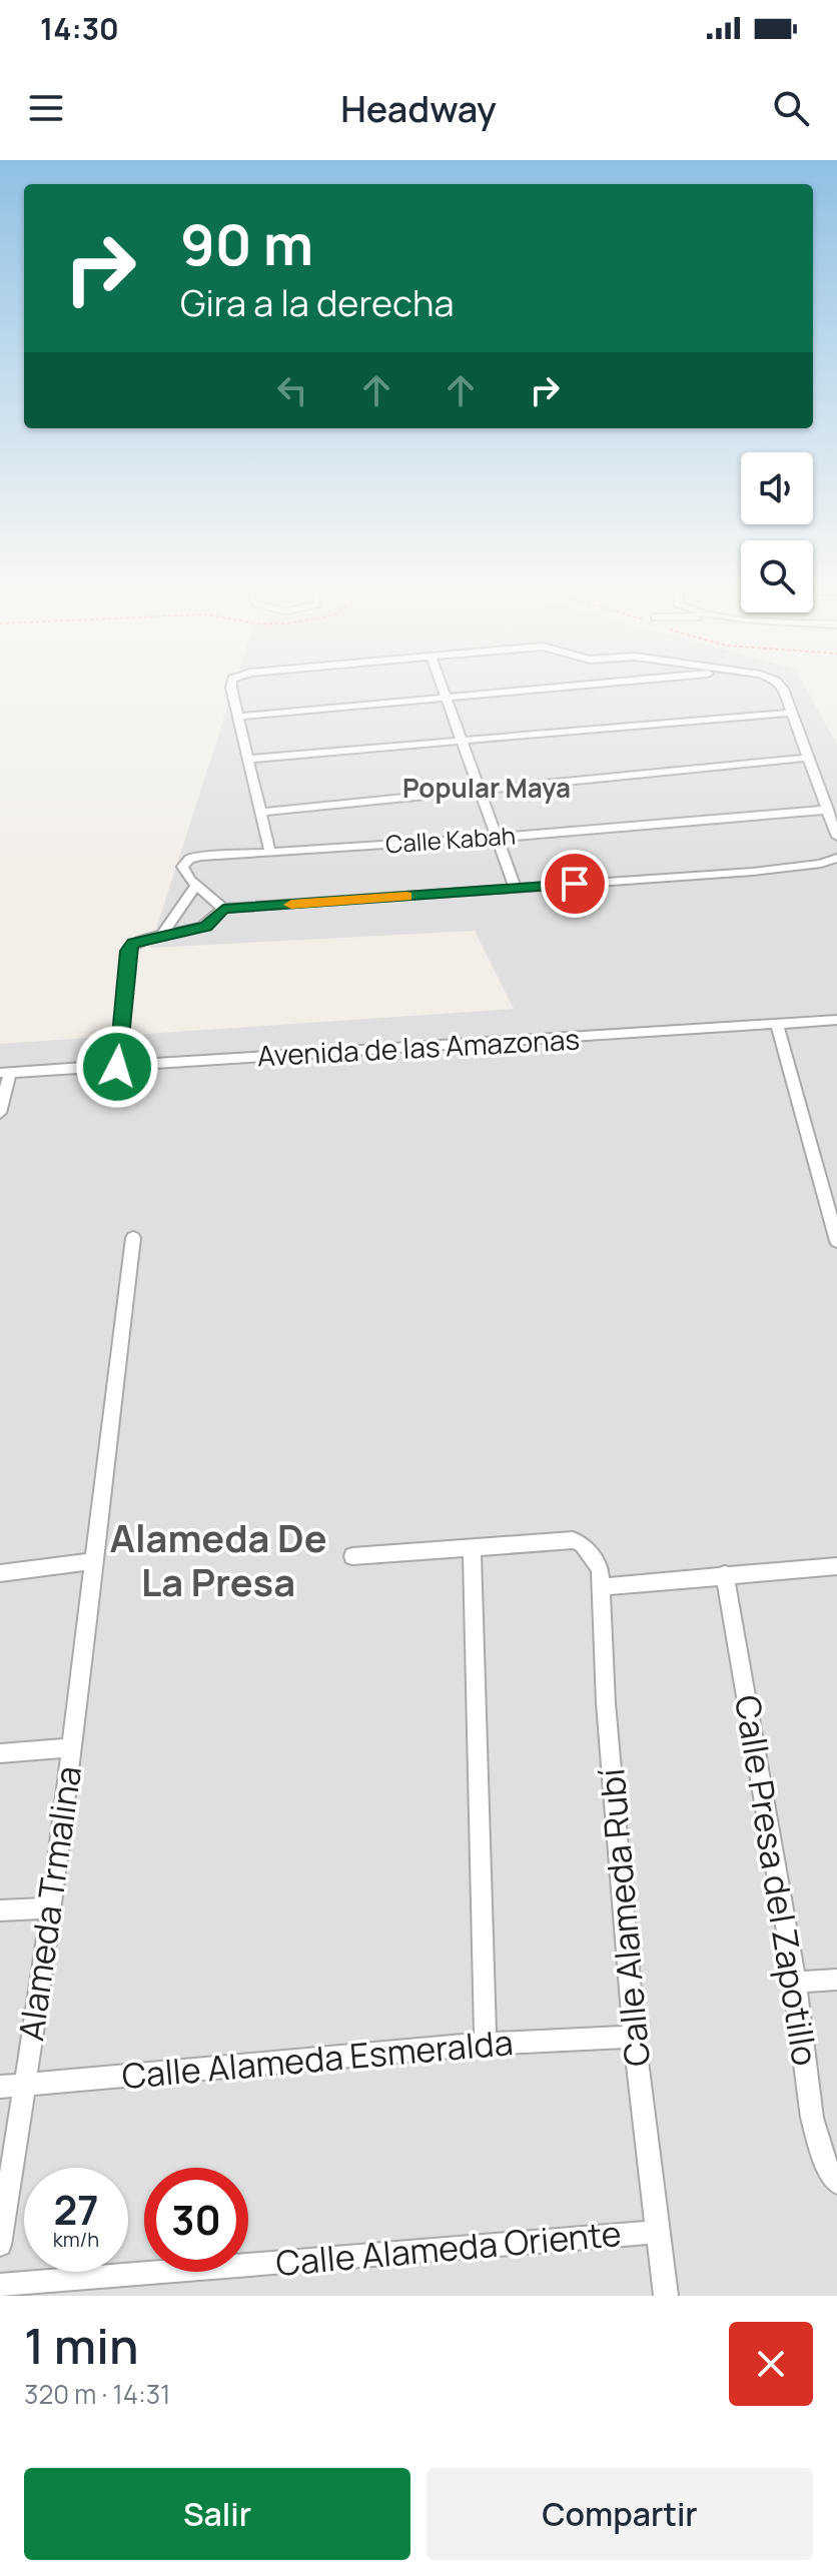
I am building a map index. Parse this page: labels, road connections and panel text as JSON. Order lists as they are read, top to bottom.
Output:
{
  "streets": {
    "street": [
      "Calle Kabah",
      "Avenida de las Amazonas",
      "Calle Presa del Zapotillo",
      "Alameda Trmalina",
      "Calle Alameda Rubí",
      "Calle Alameda Esmeralda",
      "Calle Alameda Oriente"
    ]
  },
  "crossings": [
    ["Alameda Trmalina", "Calle Alameda Esmeralda"],
    ["Calle Alameda Rubí", "Calle Alameda Esmeralda"],
    ["Calle Alameda Rubí", "Calle Alameda Oriente"]
  ],
  "districts": ["Popular Maya", "Alameda De La Presa"],
  "page": {
    "status": "14:30",
    "header": "Headway",
    "turn": ["90 m", "Gira a la derecha"],
    "speed": "27 km/h",
    "limit": "30",
    "heading": ["1 min", "320 m · 14:31"],
    "buttons": ["Salir", "Compartir"]
  }
}
